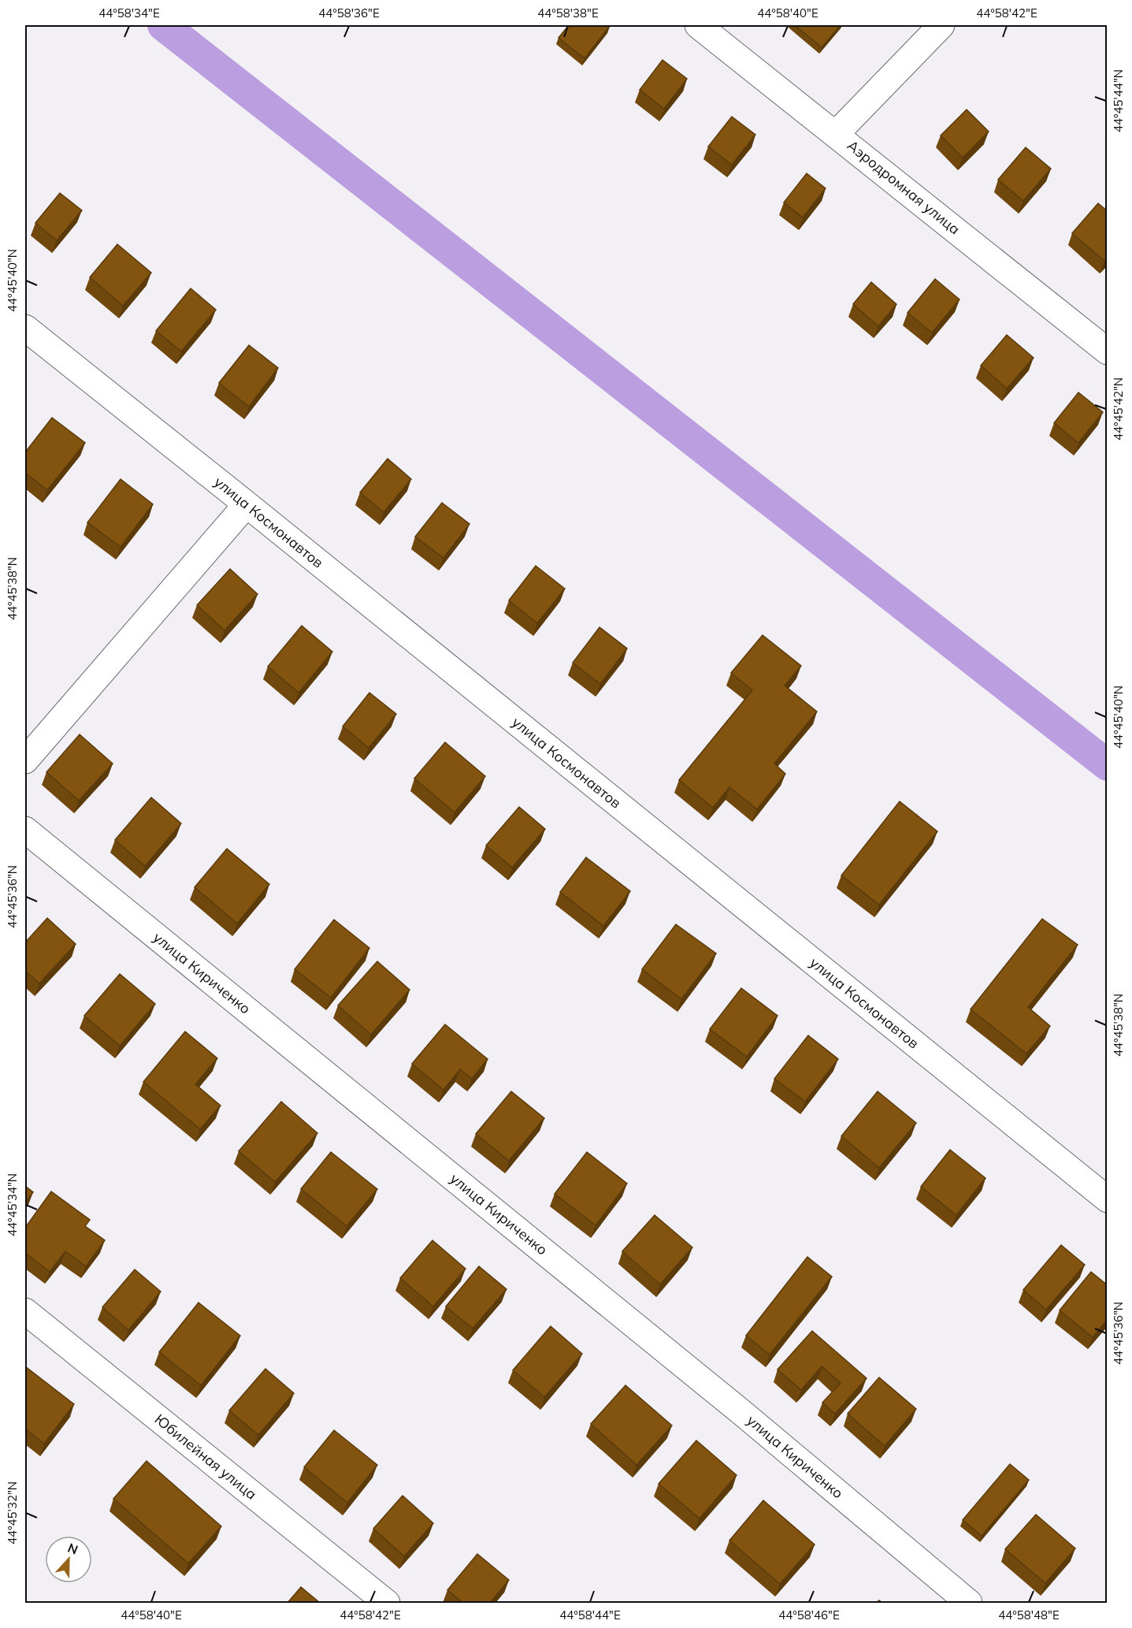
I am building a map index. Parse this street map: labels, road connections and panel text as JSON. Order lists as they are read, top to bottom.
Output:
{
  "streets": {
    "street": [
      "Аэродромная улица",
      "улица Космонавтов",
      "улица Кириченко",
      "Юбилейная улица"
    ]
  },
  "north": "top",
  "coordinates": [
    "44°58'34\"E",
    "44°58'36\"E",
    "44°58'38\"E",
    "44°58'40\"E",
    "44°58'42\"E",
    "44°45'44\"N",
    "44°45'40\"N",
    "44°45'42\"N",
    "44°45'38\"N",
    "44°45'36\"N",
    "44°45'34\"N",
    "44°45'32\"N",
    "44°58'44\"E",
    "44°58'46\"E",
    "44°58'48\"E"
  ]
}
